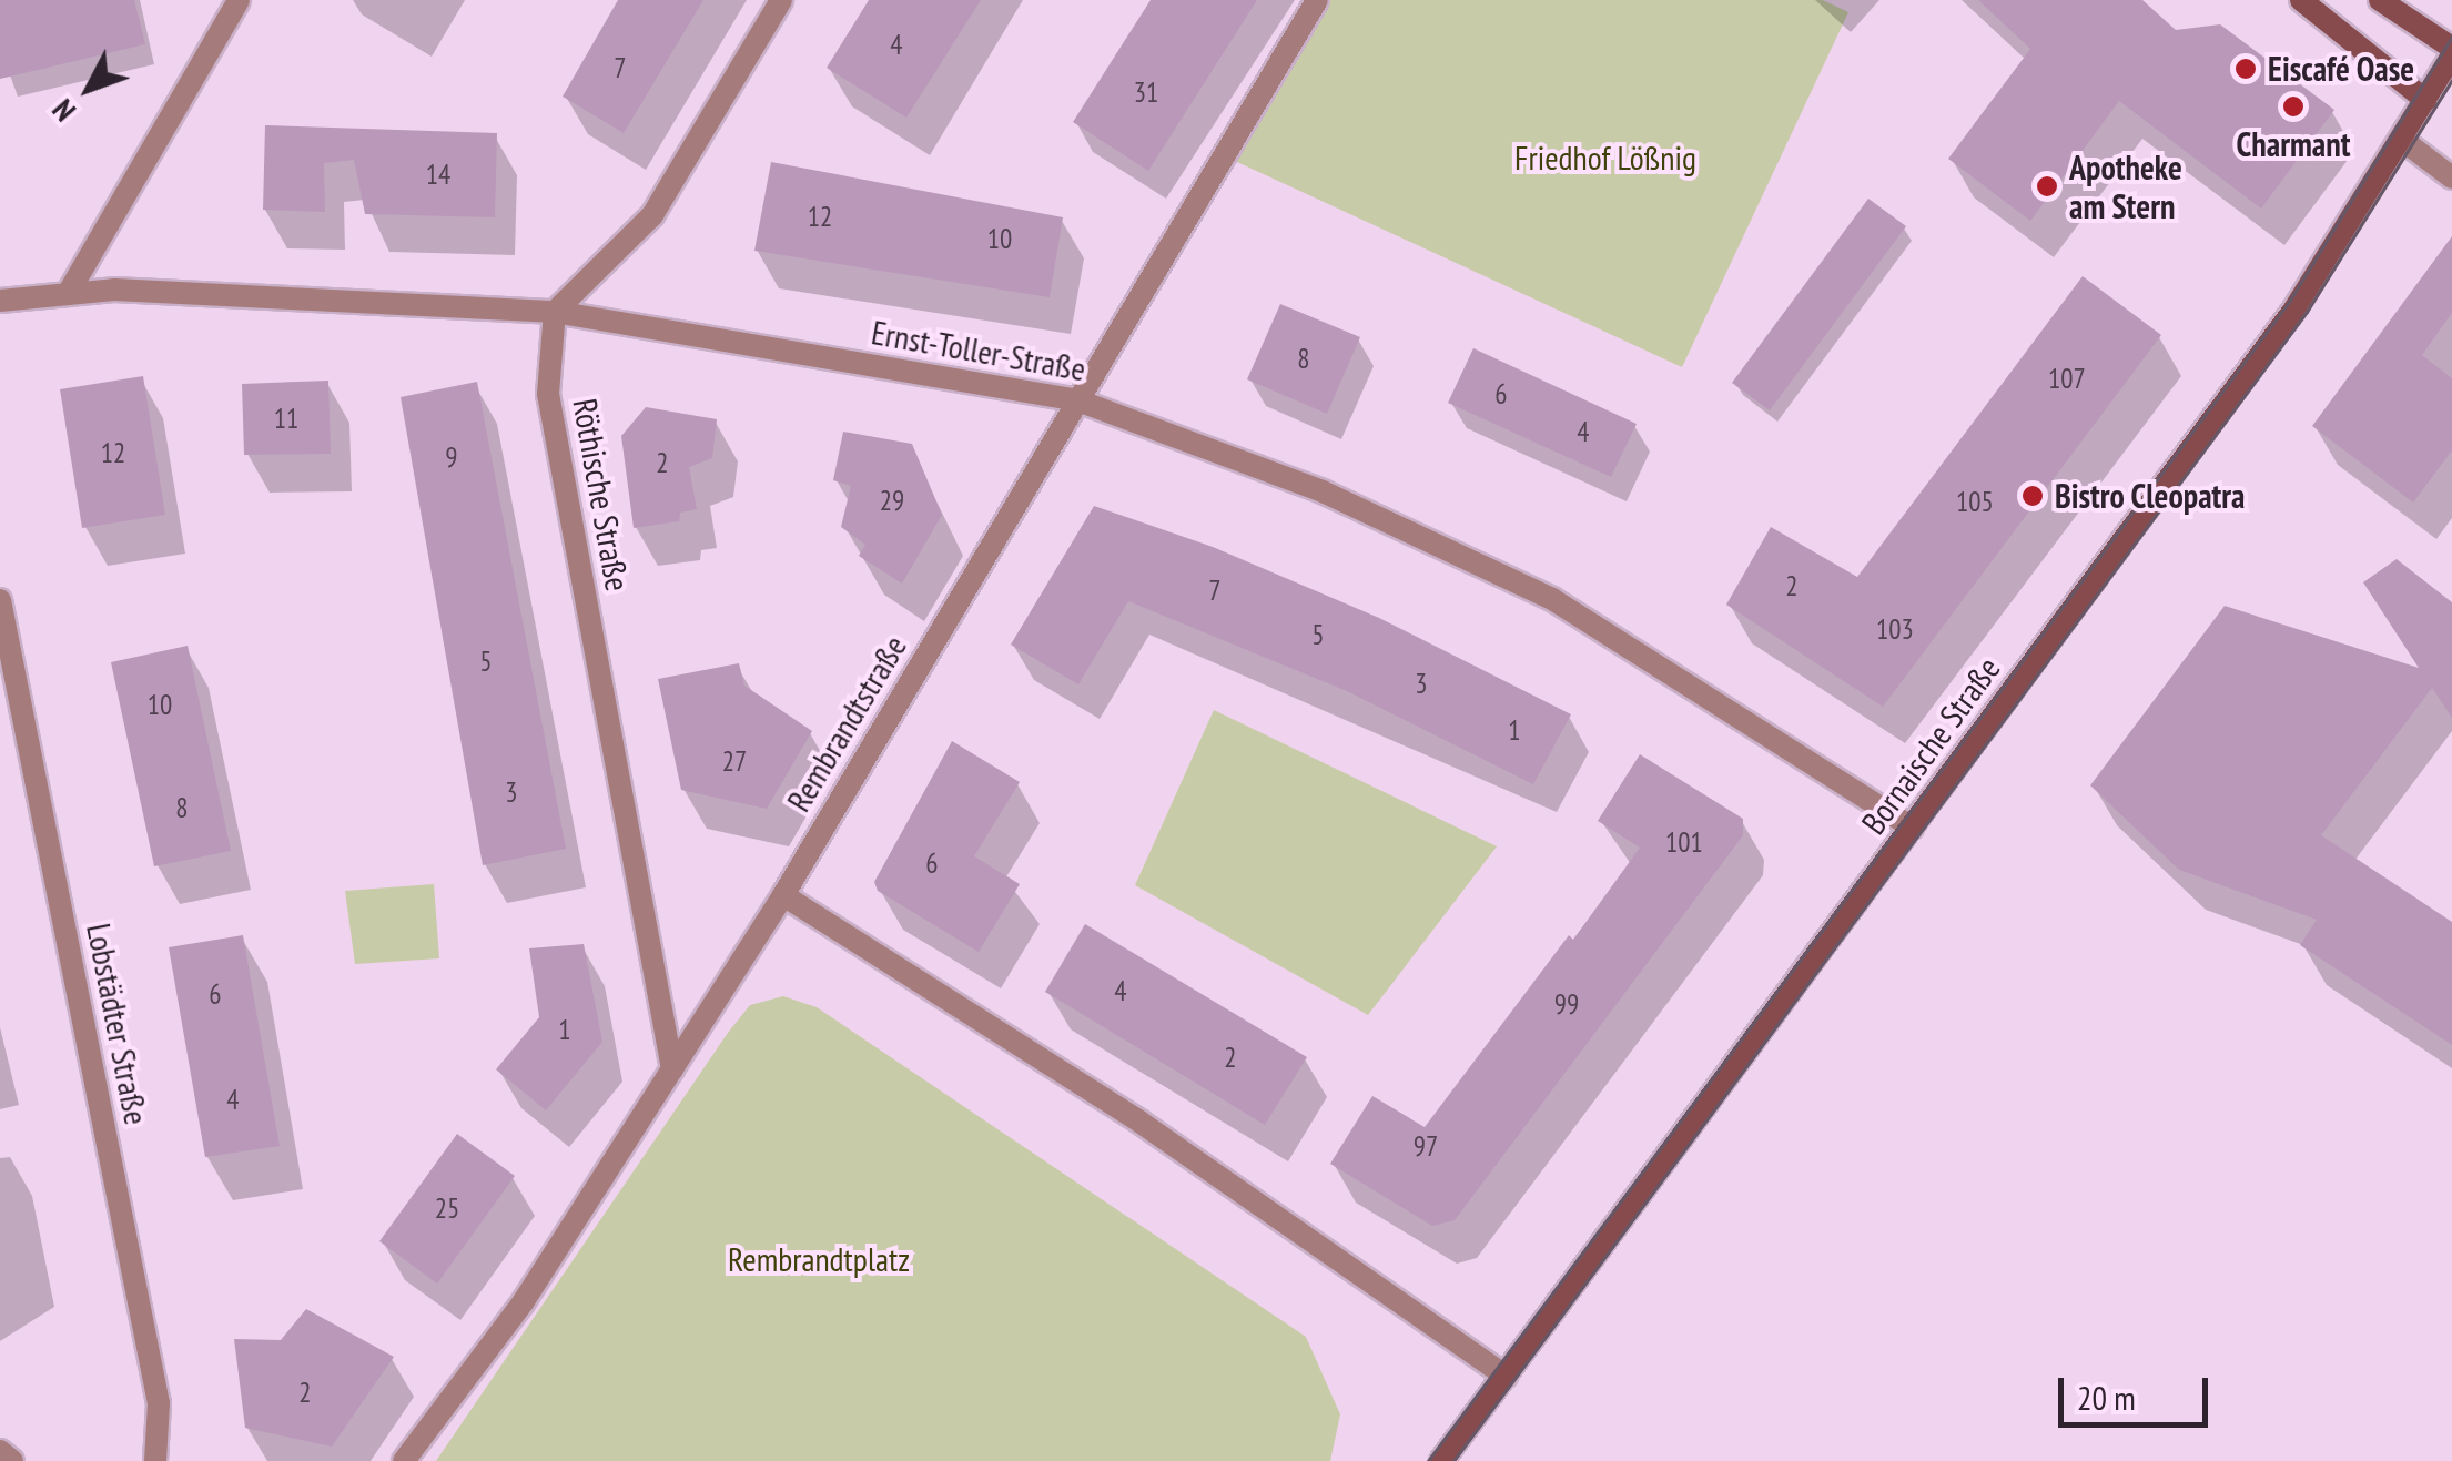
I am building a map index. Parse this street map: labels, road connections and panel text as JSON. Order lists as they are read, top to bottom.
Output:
{
  "streets": {
    "main road": ["Bornaische Straße"],
    "street": [
      "Ernst-Toller-Straße",
      "Röthische Straße",
      "Rembrandtstraße",
      "Lobstädter Straße"
    ]
  },
  "crossings": [
    ["Ernst-Toller-Straße", "Röthische Straße"],
    ["Ernst-Toller-Straße", "Rembrandtstraße"],
    ["Ernst-Toller-Straße", "Bornaische Straße"],
    ["Röthische Straße", "Rembrandtstraße"]
  ],
  "parks": ["Friedhof Lößnig", "Rembrandtplatz"],
  "places": [
    "Eiscafé Oase",
    "Charmant",
    "Apotheke am Stern",
    "Bistro Cleopatra"
  ],
  "house_numbers": [
    "4",
    "7",
    "31",
    "14",
    "12",
    "10",
    "8",
    "107",
    "6",
    "11",
    "4",
    "12",
    "9",
    "2",
    "29",
    "105",
    "2",
    "7",
    "103",
    "5",
    "5",
    "3",
    "10",
    "1",
    "27",
    "3",
    "8",
    "101",
    "6",
    "4",
    "6",
    "99",
    "1",
    "2",
    "4",
    "97",
    "25",
    "2"
  ],
  "scale_bar": "20 m",
  "north": "bottom left"
}
